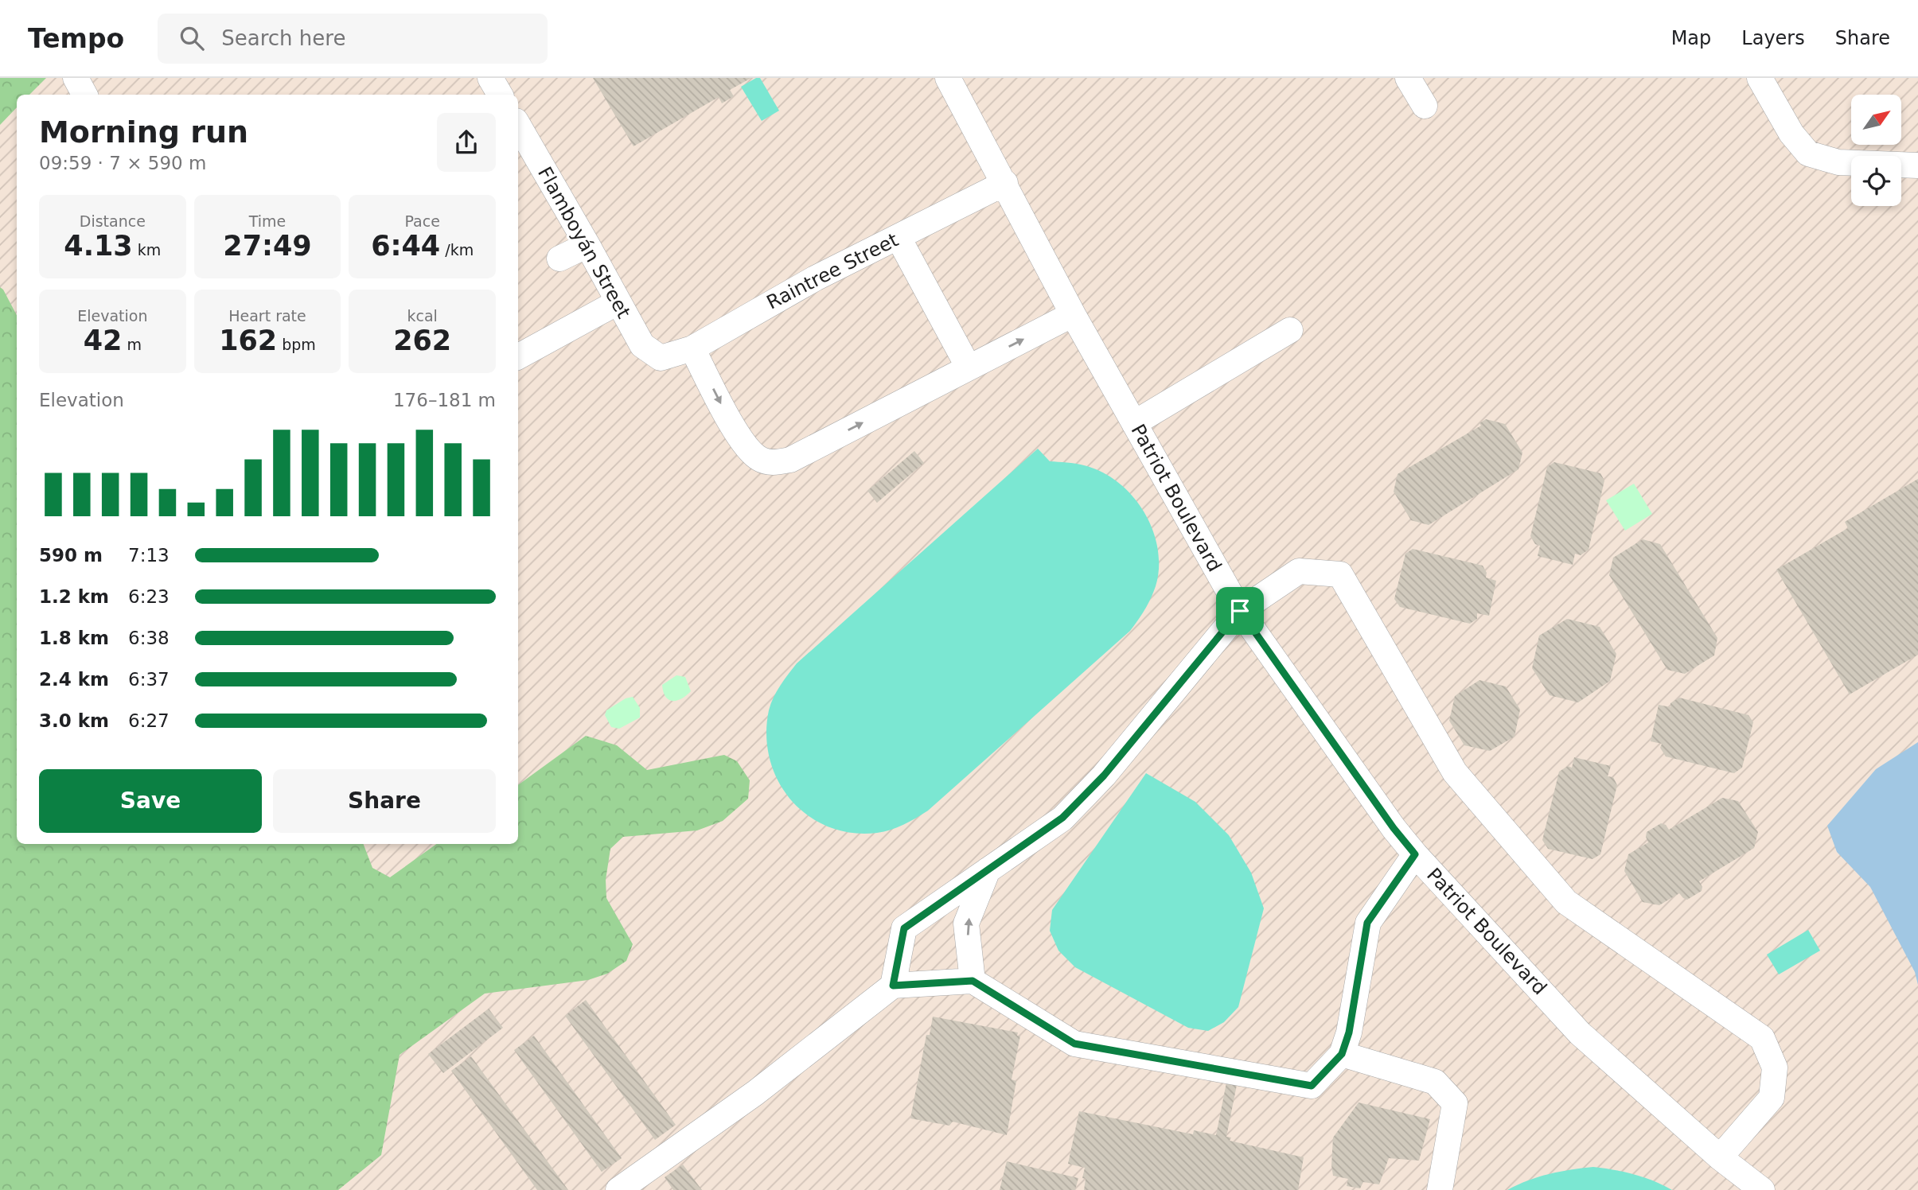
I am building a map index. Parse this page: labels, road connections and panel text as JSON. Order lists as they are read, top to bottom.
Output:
{
  "streets": {
    "street": ["Flamboyán Street", "Raintree Street", "Patriot Boulevard"]
  },
  "crossings": [
    ["Flamboyán Street", "Raintree Street"],
    ["Raintree Street", "Patriot Boulevard"]
  ],
  "north": "top right",
  "page": {
    "header": "Tempo",
    "search": "Search here",
    "nav": ["Map", "Layers", "Share"],
    "heading": ["Morning run", "09:59 · 7 × 590 m"],
    "stats": [
      ["Distance", "4.13 km"],
      ["Time", "27:49"],
      ["Pace", "6:44 /km"],
      ["Elevation", "42 m"],
      ["Heart rate", "162 bpm"],
      ["kcal", "262"]
    ],
    "chart": ["Elevation", "176–181 m"],
    "list": [
      {
        "name": "590 m",
        "note": "7:13"
      },
      {
        "name": "1.2 km",
        "note": "6:23"
      },
      {
        "name": "1.8 km",
        "note": "6:38"
      },
      {
        "name": "2.4 km",
        "note": "6:37"
      },
      {
        "name": "3.0 km",
        "note": "6:27"
      }
    ],
    "buttons": ["Save", "Share"]
  }
}
